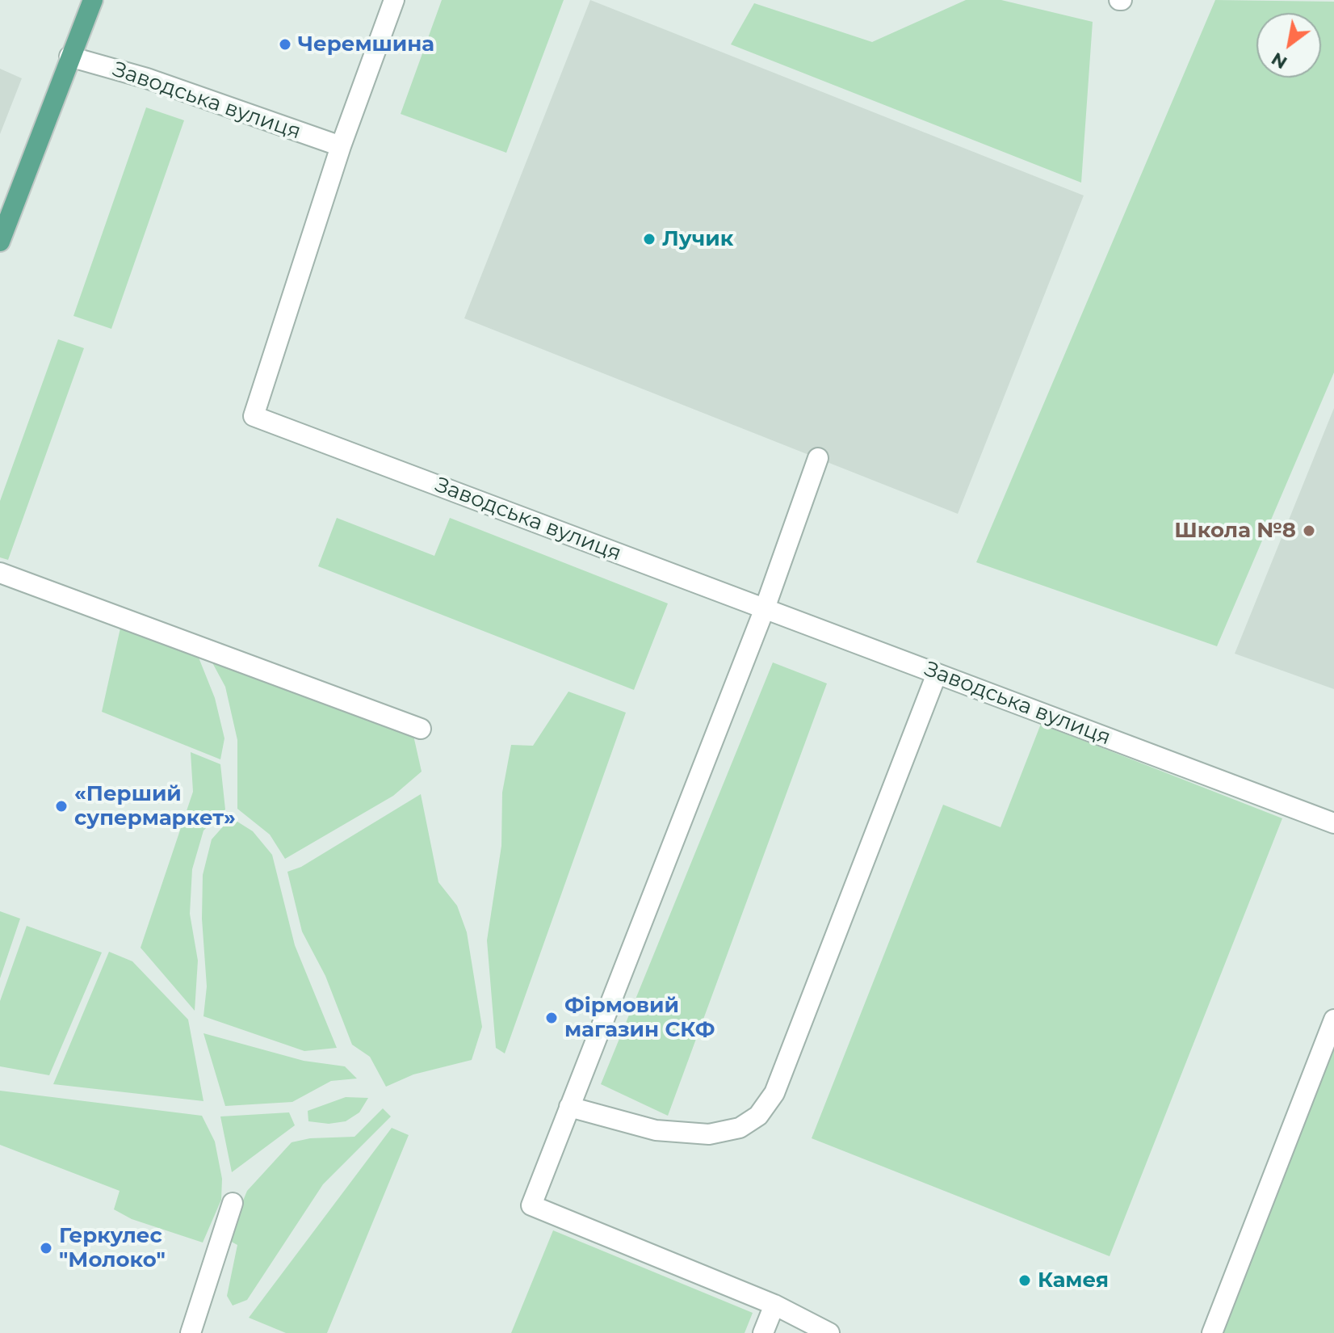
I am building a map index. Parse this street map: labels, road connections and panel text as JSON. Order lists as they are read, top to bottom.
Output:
{
  "streets": {
    "lane": ["Заводська вулиця"]
  },
  "places": [
    "Черемшина",
    "Лучик",
    "Школа №8",
    "«Перший супермаркет»",
    "Фірмовий магазин СКФ",
    "Геркулес \"Молоко\"",
    "Камея"
  ],
  "north": "bottom left"
}
